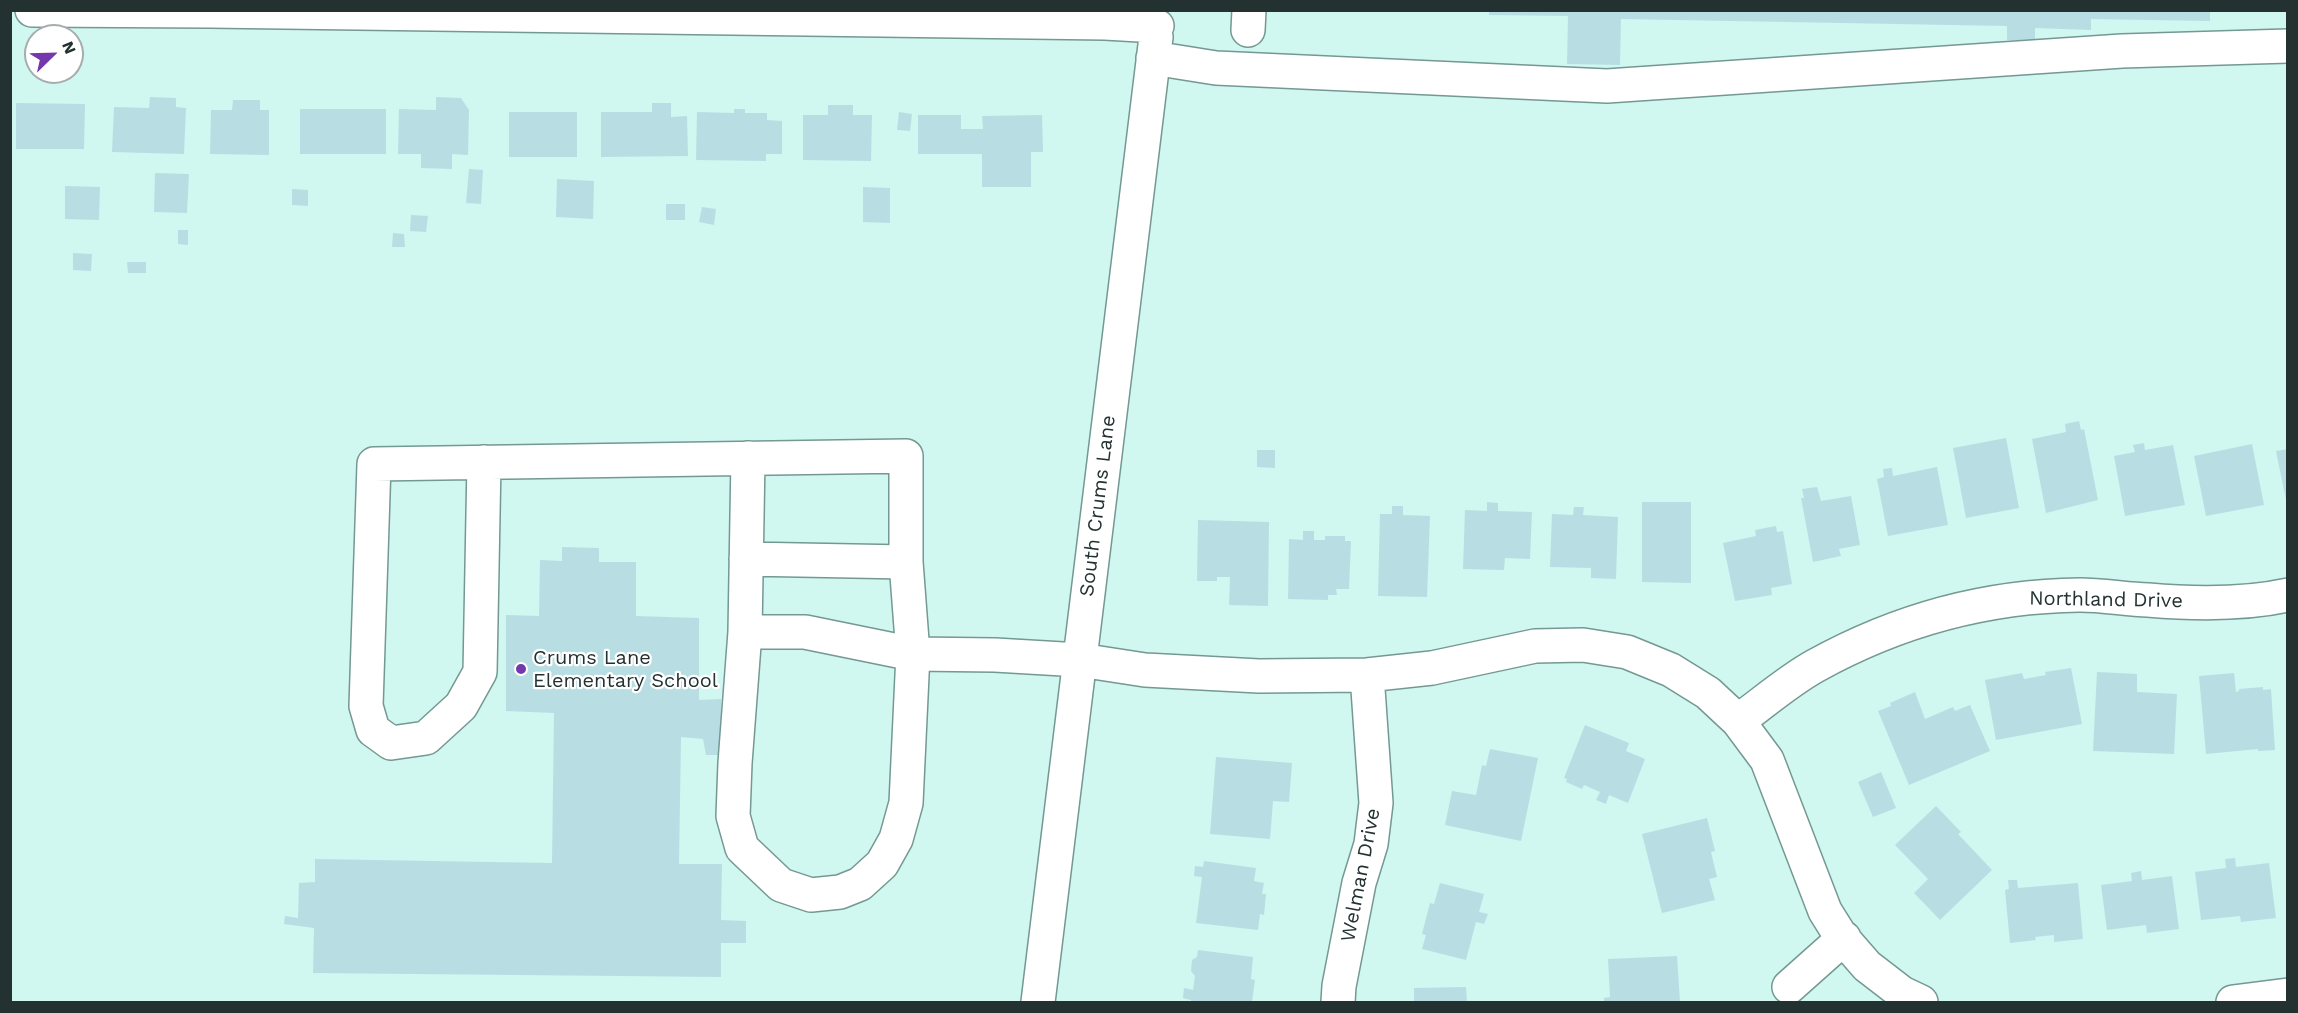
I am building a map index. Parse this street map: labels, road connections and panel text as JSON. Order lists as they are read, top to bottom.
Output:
{
  "streets": {
    "street": ["South Crums Lane", "Northland Drive", "Welman Drive"]
  },
  "places": ["Crums Lane Elementary School"],
  "north": "top right"
}
